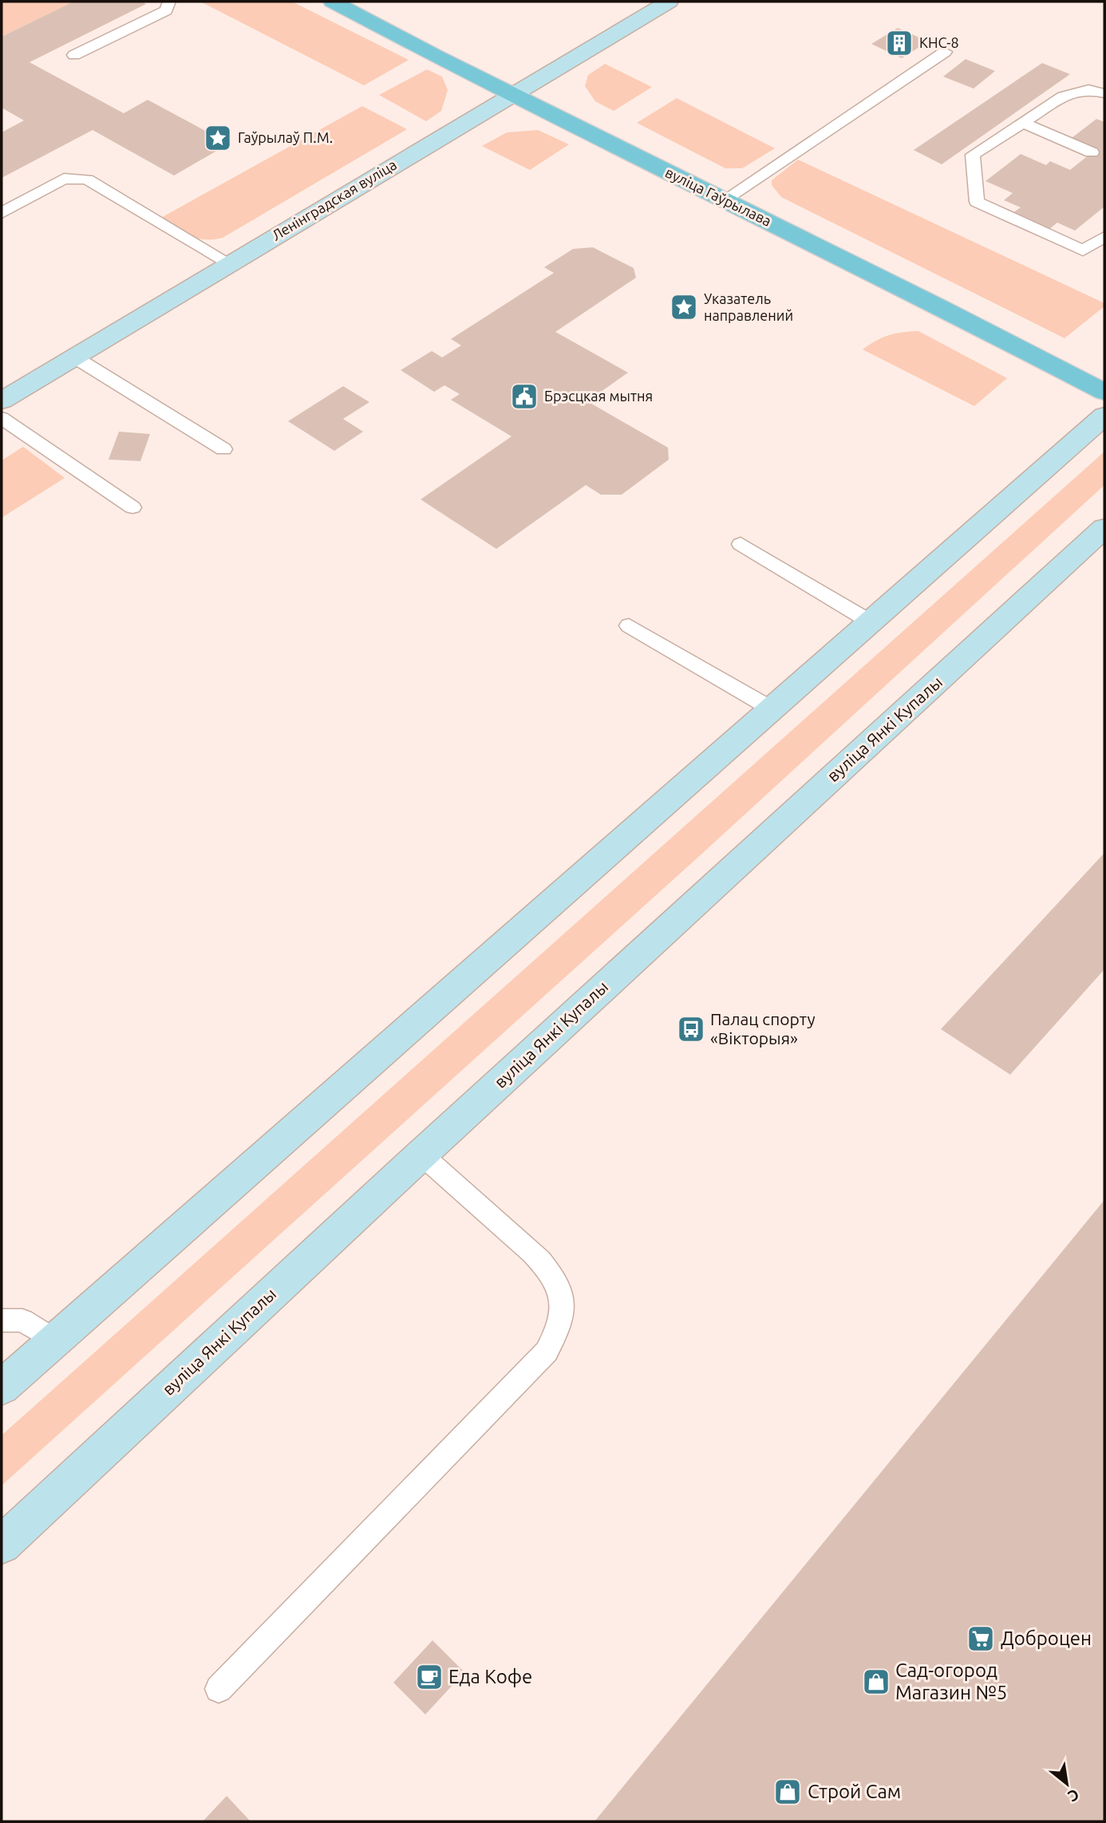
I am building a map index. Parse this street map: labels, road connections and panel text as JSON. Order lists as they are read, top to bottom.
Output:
{
  "streets": {
    "main road": ["вуліца Гаўрылава", "Ленінградская вуліца", "вуліца Янкі Купалы"]
  },
  "crossings": [
    ["вуліца Гаўрылава", "Ленінградская вуліца"]
  ],
  "places": {
    "building": ["КНС-8"],
    "place": ["Гаўрылаў П.М.", "Указатель направлений"],
    "public building": ["Брэсцкая мытня"],
    "bus stop": ["Палац спорту «Вікторыя»"],
    "supermarket": ["Доброцен"],
    "cafe": ["Еда Кофе"],
    "shop": ["Сад-огород Магазин №5", "Строй Сам"]
  },
  "north": "bottom right"
}
